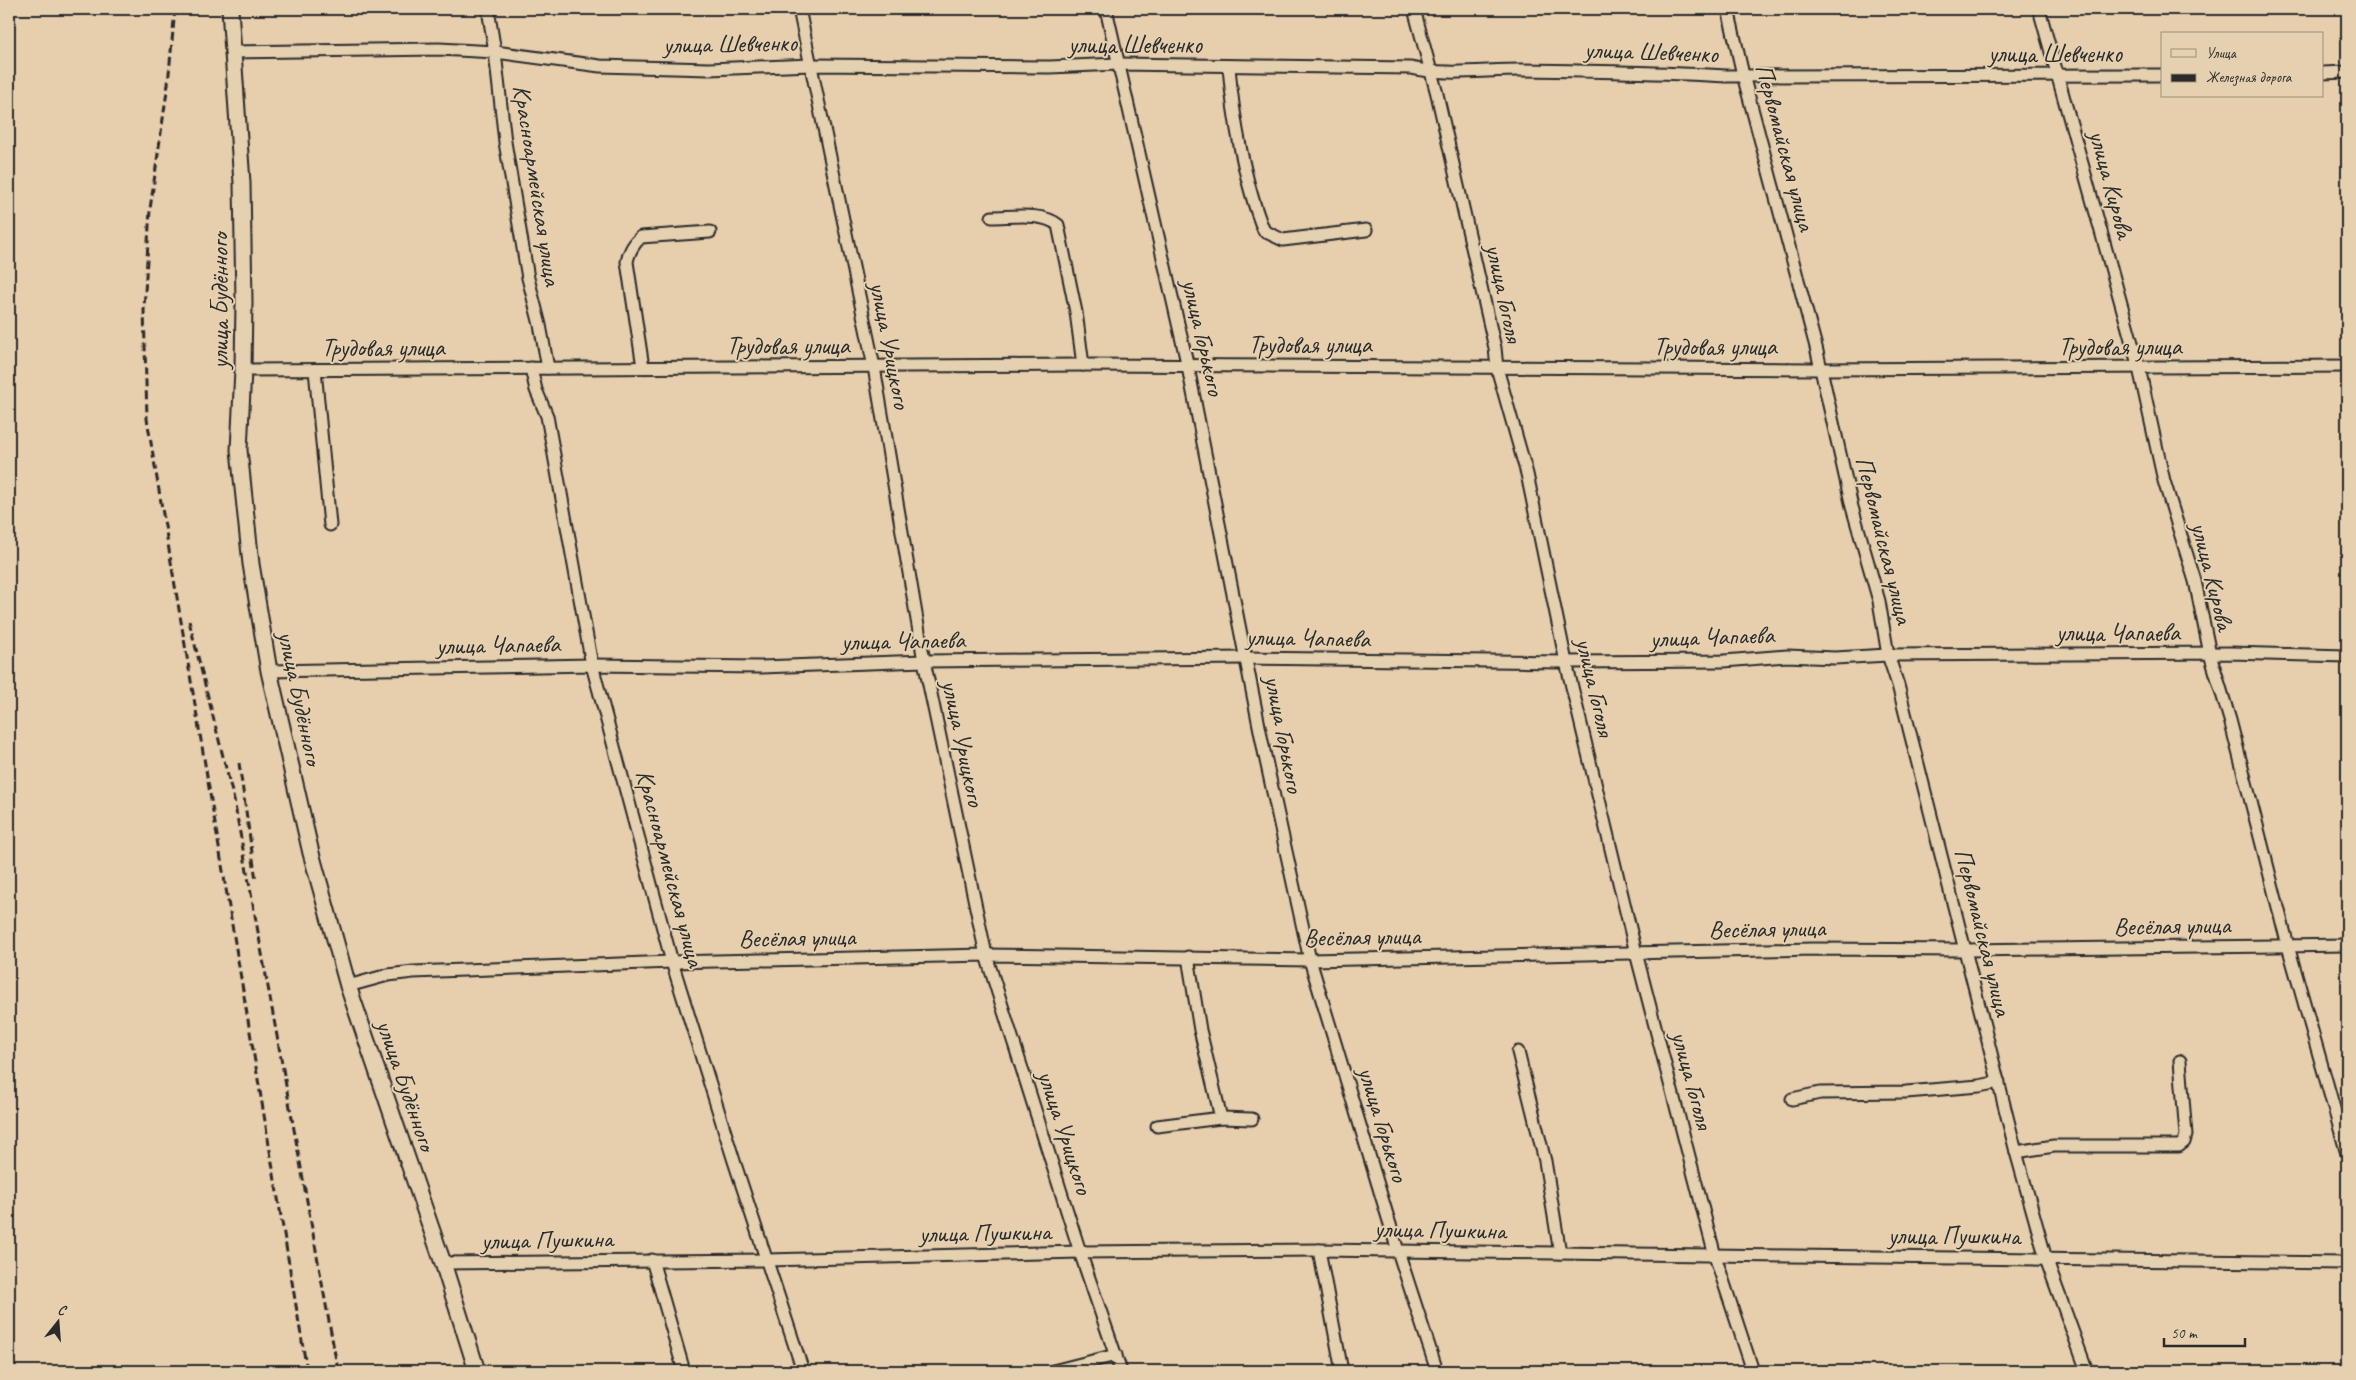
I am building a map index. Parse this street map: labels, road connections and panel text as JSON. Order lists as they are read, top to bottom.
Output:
{
  "streets": {
    "street": [
      "улица Шевченко",
      "Первомайская улица",
      "улица Кирова",
      "Красноармейская улица",
      "улица Гоголя",
      "улица Будённого",
      "улица Горького",
      "Трудовая улица",
      "улица Урицкого",
      "улица Чапаева",
      "Весёлая улица",
      "улица Пушкина"
    ]
  },
  "crossings": [
    ["улица Шевченко", "Первомайская улица"],
    ["улица Шевченко", "улица Кирова"],
    ["улица Шевченко", "Красноармейская улица"],
    ["улица Шевченко", "улица Гоголя"],
    ["улица Шевченко", "улица Будённого"],
    ["улица Шевченко", "улица Горького"],
    ["улица Шевченко", "улица Урицкого"],
    ["Первомайская улица", "Трудовая улица"],
    ["Первомайская улица", "улица Чапаева"],
    ["Первомайская улица", "Весёлая улица"],
    ["Первомайская улица", "улица Пушкина"],
    ["улица Кирова", "Трудовая улица"],
    ["улица Кирова", "улица Чапаева"],
    ["улица Кирова", "Весёлая улица"],
    ["Красноармейская улица", "Трудовая улица"],
    ["Красноармейская улица", "улица Чапаева"],
    ["Красноармейская улица", "Весёлая улица"],
    ["Красноармейская улица", "улица Пушкина"],
    ["улица Гоголя", "Трудовая улица"],
    ["улица Гоголя", "улица Чапаева"],
    ["улица Гоголя", "Весёлая улица"],
    ["улица Гоголя", "улица Пушкина"],
    ["улица Будённого", "Трудовая улица"],
    ["улица Будённого", "улица Чапаева"],
    ["улица Будённого", "Весёлая улица"],
    ["улица Будённого", "улица Пушкина"],
    ["улица Горького", "Трудовая улица"],
    ["улица Горького", "улица Чапаева"],
    ["улица Горького", "Весёлая улица"],
    ["улица Горького", "улица Пушкина"],
    ["Трудовая улица", "улица Урицкого"],
    ["улица Урицкого", "улица Чапаева"],
    ["улица Урицкого", "Весёлая улица"],
    ["улица Урицкого", "улица Пушкина"]
  ],
  "legend": ["Улица", "Железная дорога"],
  "scale_bar": "50 m",
  "north": "top"
}
